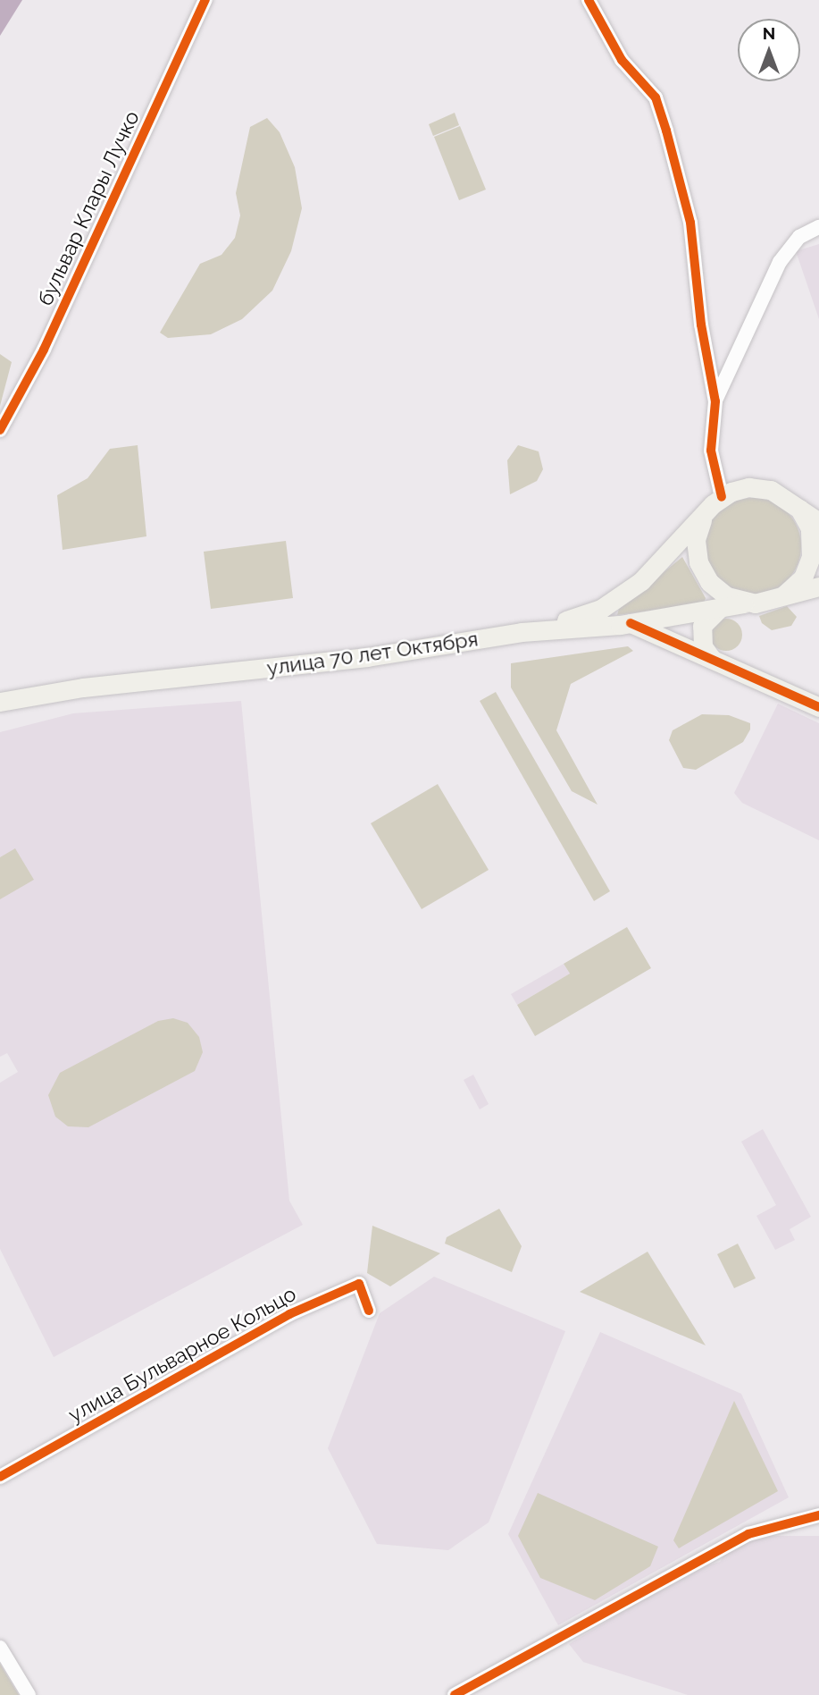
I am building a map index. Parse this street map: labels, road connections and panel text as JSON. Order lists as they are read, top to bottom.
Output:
{
  "streets": {
    "main road": ["улица 70 лет Октября"],
    "street": ["бульвар Клары Лучко", "улица Бульварное Кольцо"]
  },
  "north": "top"
}
